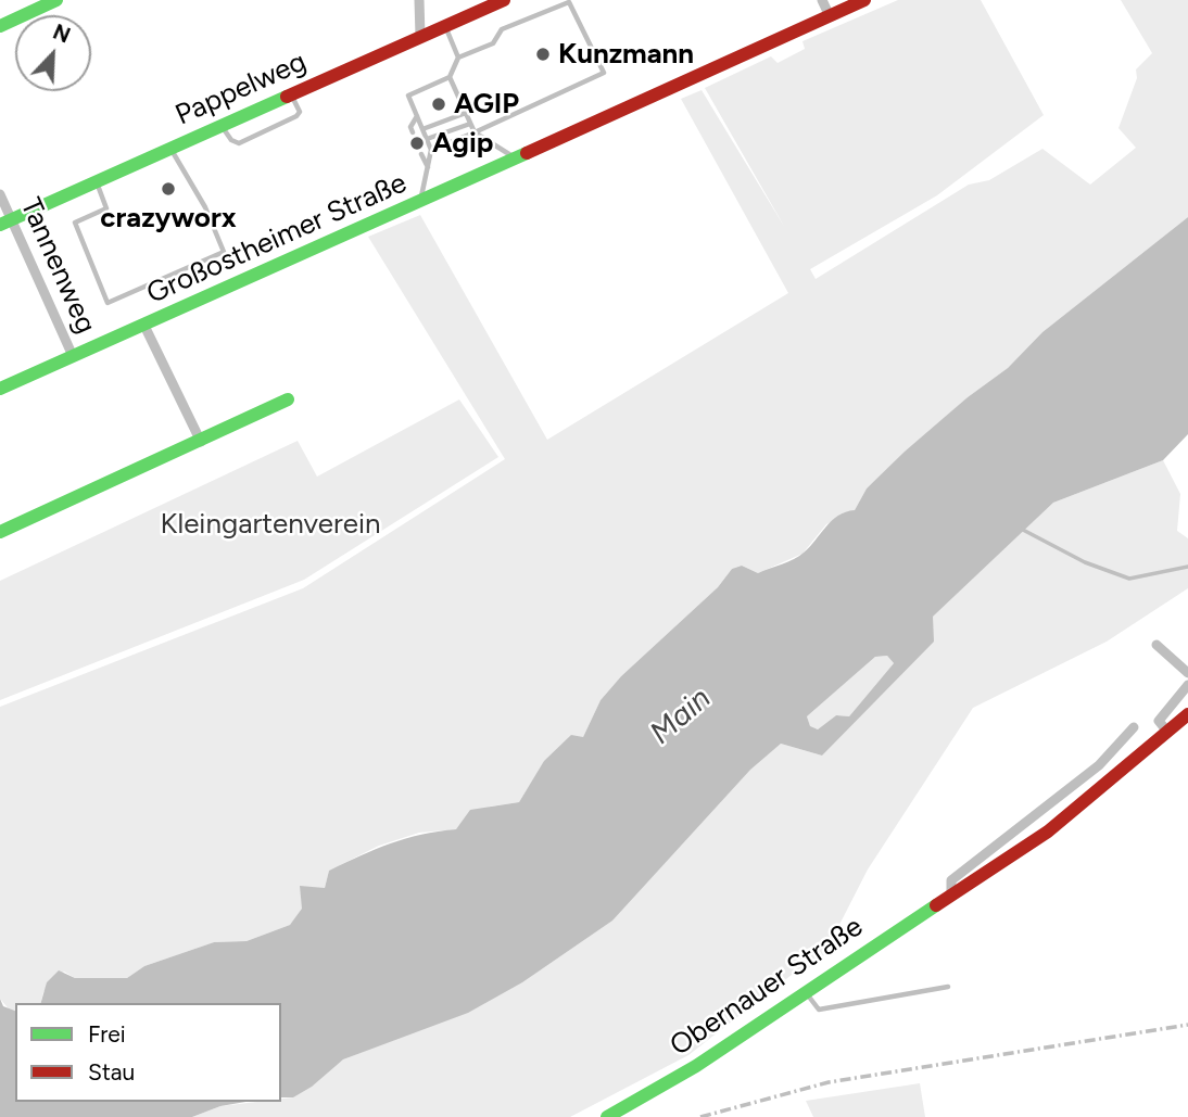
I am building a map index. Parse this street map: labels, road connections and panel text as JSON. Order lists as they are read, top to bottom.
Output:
{
  "streets": {
    "main road": ["Pappelweg", "Großostheimer Straße", "Obernauer Straße"],
    "street": ["Tannenweg"]
  },
  "crossings": [
    ["Pappelweg", "Tannenweg"],
    ["Großostheimer Straße", "Tannenweg"]
  ],
  "water": ["Main"],
  "parks": ["Kleingartenverein"],
  "places": [
    "Kunzmann",
    "AGIP",
    "Agip",
    "crazyworx"
  ],
  "legend": ["Frei", "Stau"],
  "north": "top right"
}
